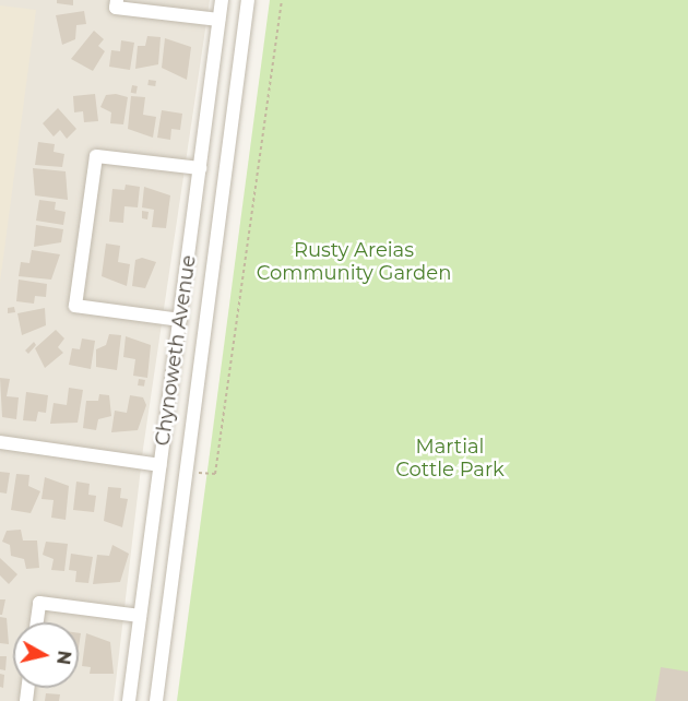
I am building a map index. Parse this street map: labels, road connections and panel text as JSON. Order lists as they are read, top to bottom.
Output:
{
  "streets": {
    "street": ["Chynoweth Avenue"]
  },
  "parks": ["Rusty Areias Community Garden", "Martial Cottle Park"],
  "north": "right"
}
